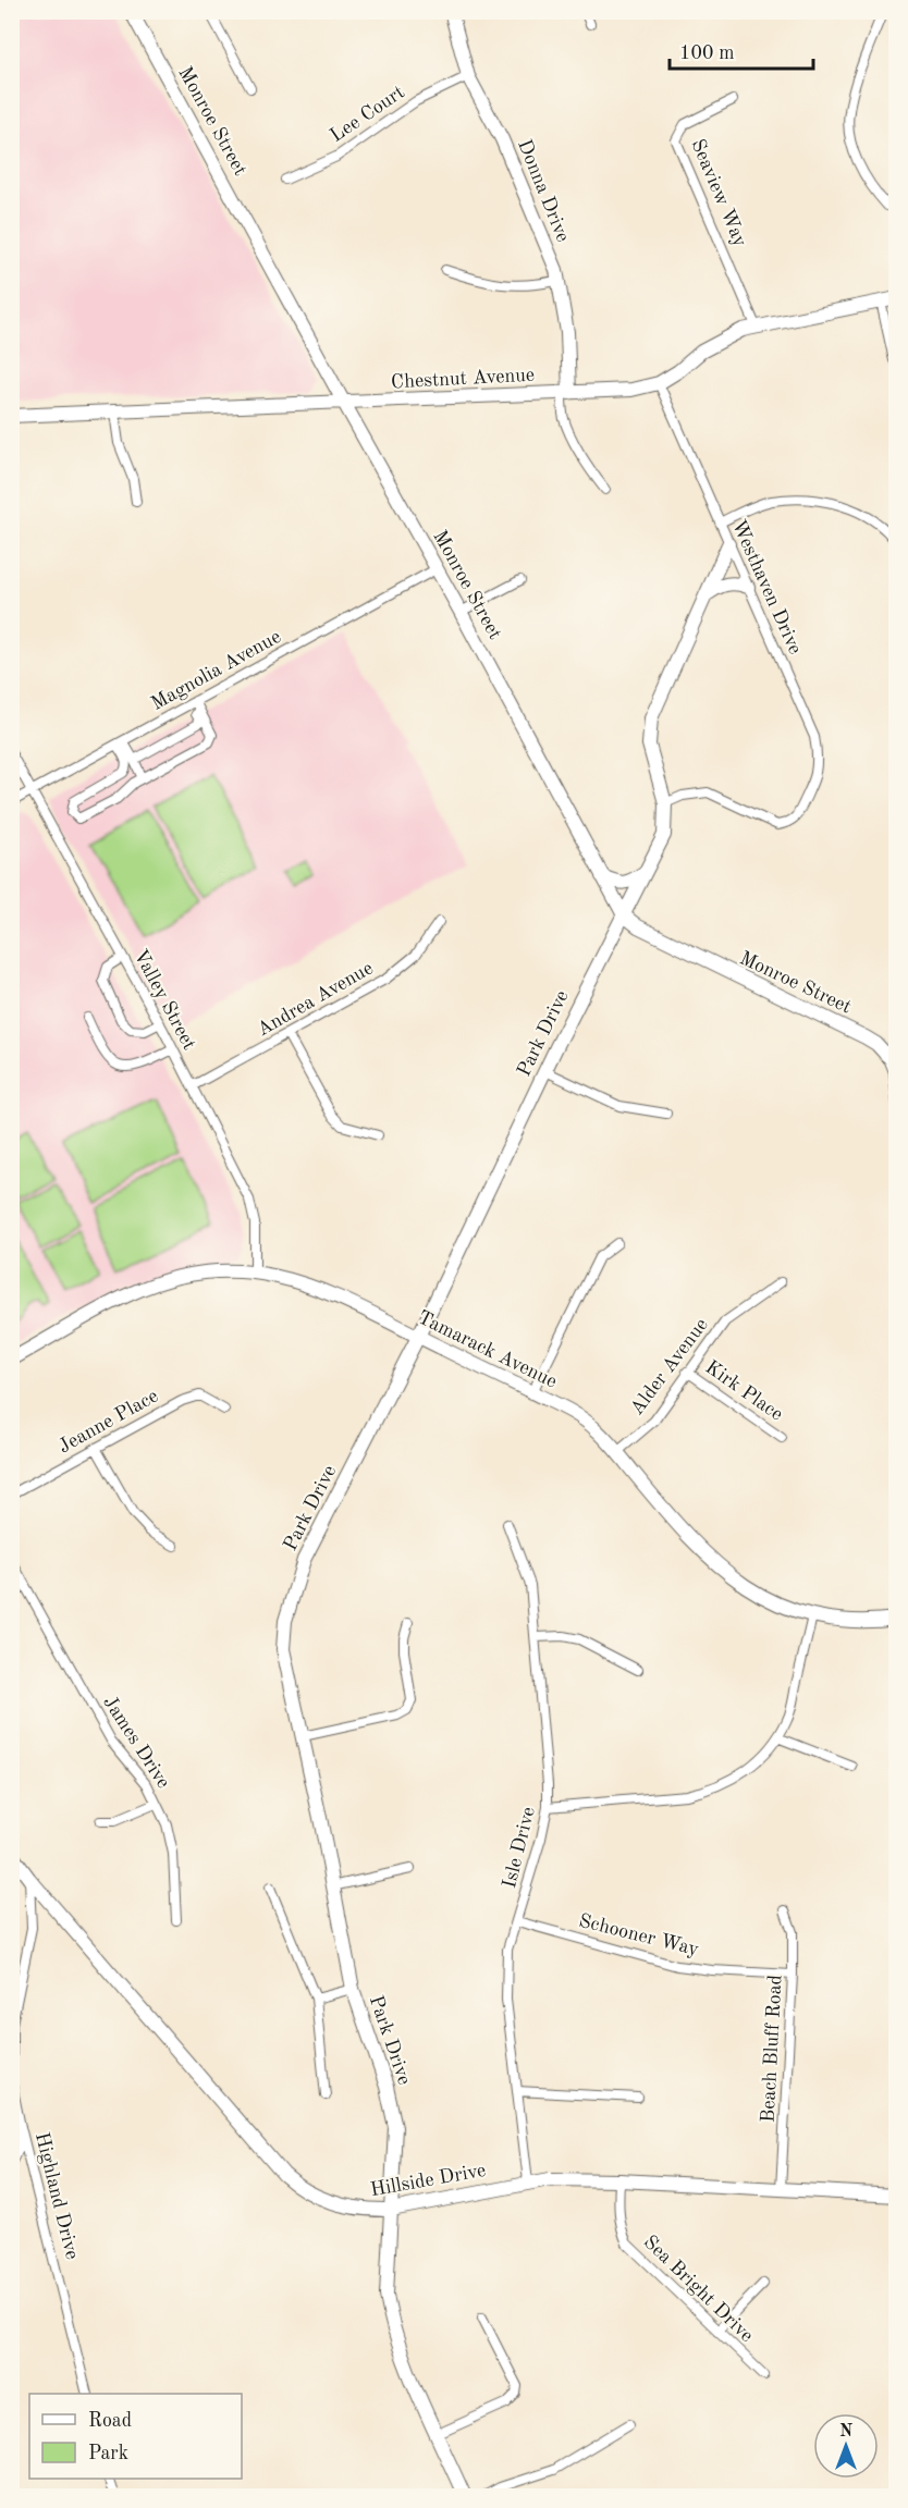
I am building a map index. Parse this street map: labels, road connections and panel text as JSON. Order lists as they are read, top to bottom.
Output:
{
  "streets": {
    "main road": [
      "Monroe Street",
      "Donna Drive",
      "Chestnut Avenue",
      "Park Drive",
      "Tamarack Avenue",
      "Hillside Drive"
    ],
    "street": [
      "Lee Court",
      "Seaview Way",
      "Westhaven Drive",
      "Magnolia Avenue",
      "Andrea Avenue",
      "Valley Street",
      "Alder Avenue",
      "Kirk Place",
      "Jeanne Place",
      "James Drive",
      "Isle Drive",
      "Schooner Way",
      "Beach Bluff Road",
      "Highland Drive",
      "Sea Bright Drive"
    ]
  },
  "crossings": [
    ["Lee Court", "Donna Drive"],
    ["Monroe Street", "Chestnut Avenue"],
    ["Monroe Street", "Magnolia Avenue"],
    ["Monroe Street", "Park Drive"],
    ["Donna Drive", "Chestnut Avenue"],
    ["Seaview Way", "Chestnut Avenue"],
    ["Chestnut Avenue", "Westhaven Drive"],
    ["Westhaven Drive", "Park Drive"],
    ["Magnolia Avenue", "Valley Street"],
    ["Andrea Avenue", "Valley Street"],
    ["Valley Street", "Tamarack Avenue"],
    ["Park Drive", "Tamarack Avenue"],
    ["Park Drive", "Hillside Drive"],
    ["Tamarack Avenue", "Alder Avenue"],
    ["Alder Avenue", "Kirk Place"],
    ["Isle Drive", "Schooner Way"],
    ["Isle Drive", "Hillside Drive"],
    ["Schooner Way", "Beach Bluff Road"],
    ["Beach Bluff Road", "Hillside Drive"],
    ["Hillside Drive", "Highland Drive"],
    ["Hillside Drive", "Sea Bright Drive"]
  ],
  "legend": ["Road", "Park"],
  "scale_bar": "100 m",
  "north": "top"
}
